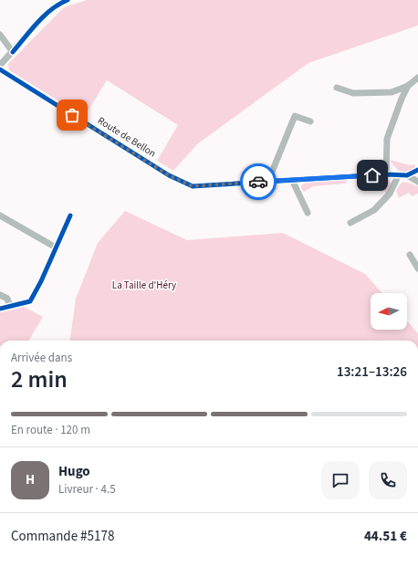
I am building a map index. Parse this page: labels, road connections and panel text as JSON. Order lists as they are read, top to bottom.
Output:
{
  "streets": {
    "street": ["Route de Bellon"]
  },
  "parks": ["La Taille d'Héry"],
  "north": "left",
  "page": {
    "heading": ["2 min", "Arrivée dans", "13:21–13:26"],
    "panel": [
      "Hugo",
      "Livreur · 4.5",
      "Commande #5178",
      "44.51 €"
    ],
    "bar": "En route · 120 m",
    "round": "H"
  }
}
